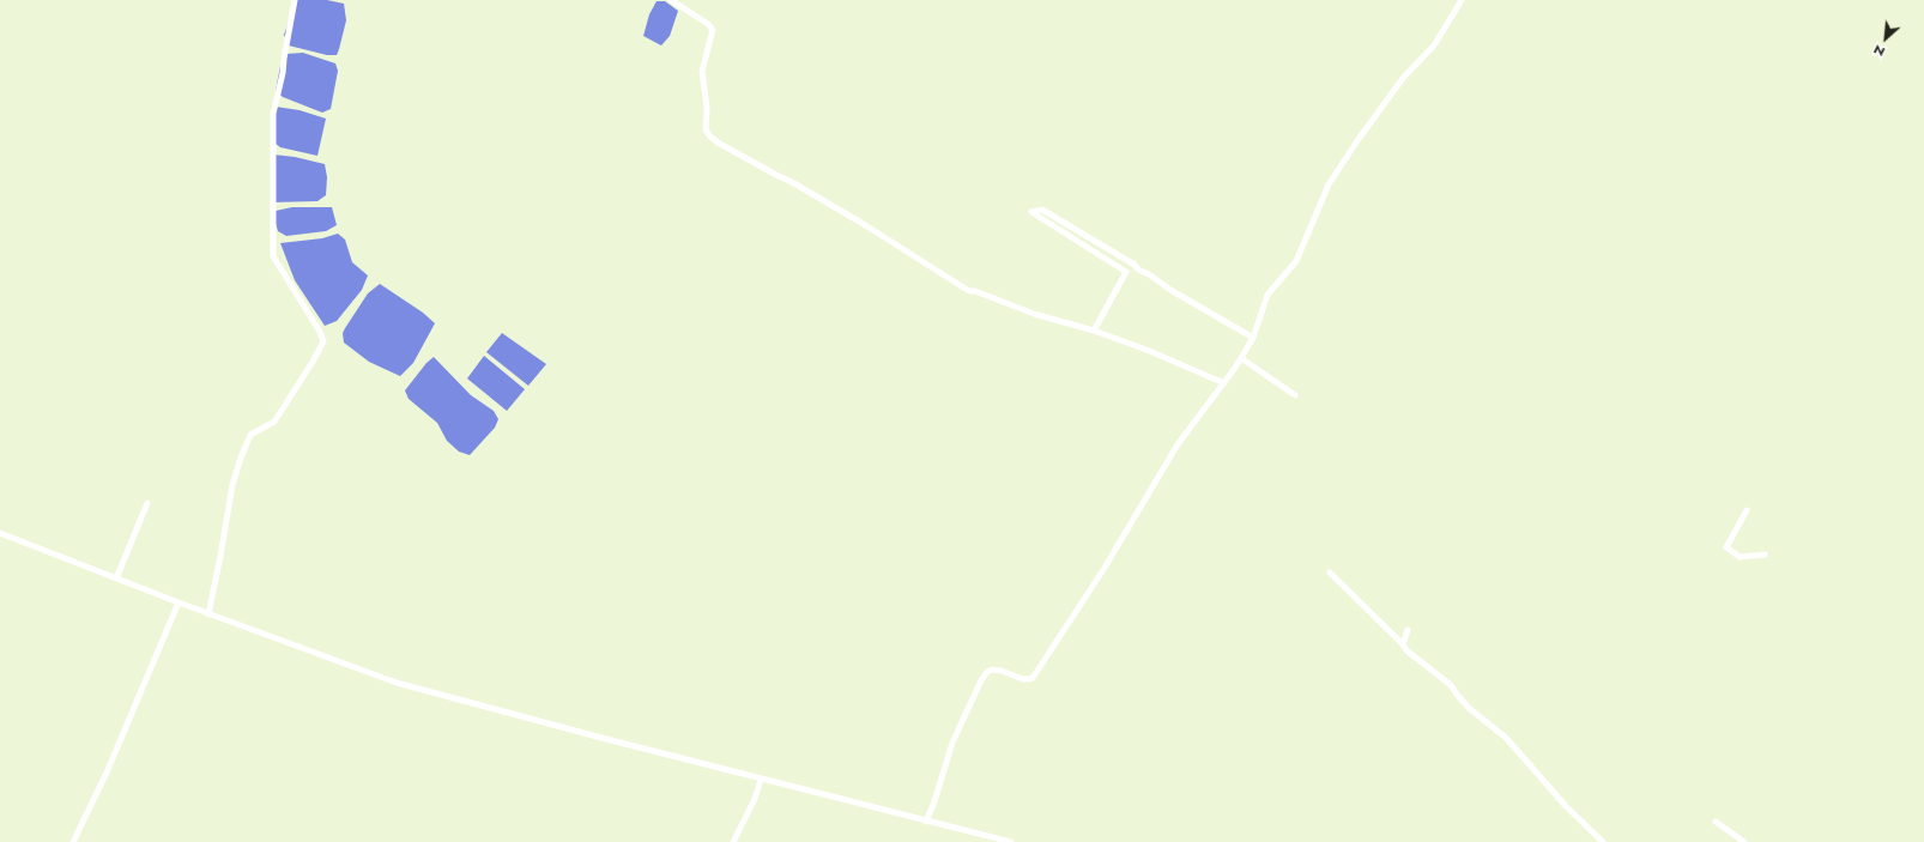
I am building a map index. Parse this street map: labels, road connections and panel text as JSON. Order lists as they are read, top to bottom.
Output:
{
  "north": "bottom left"
}
